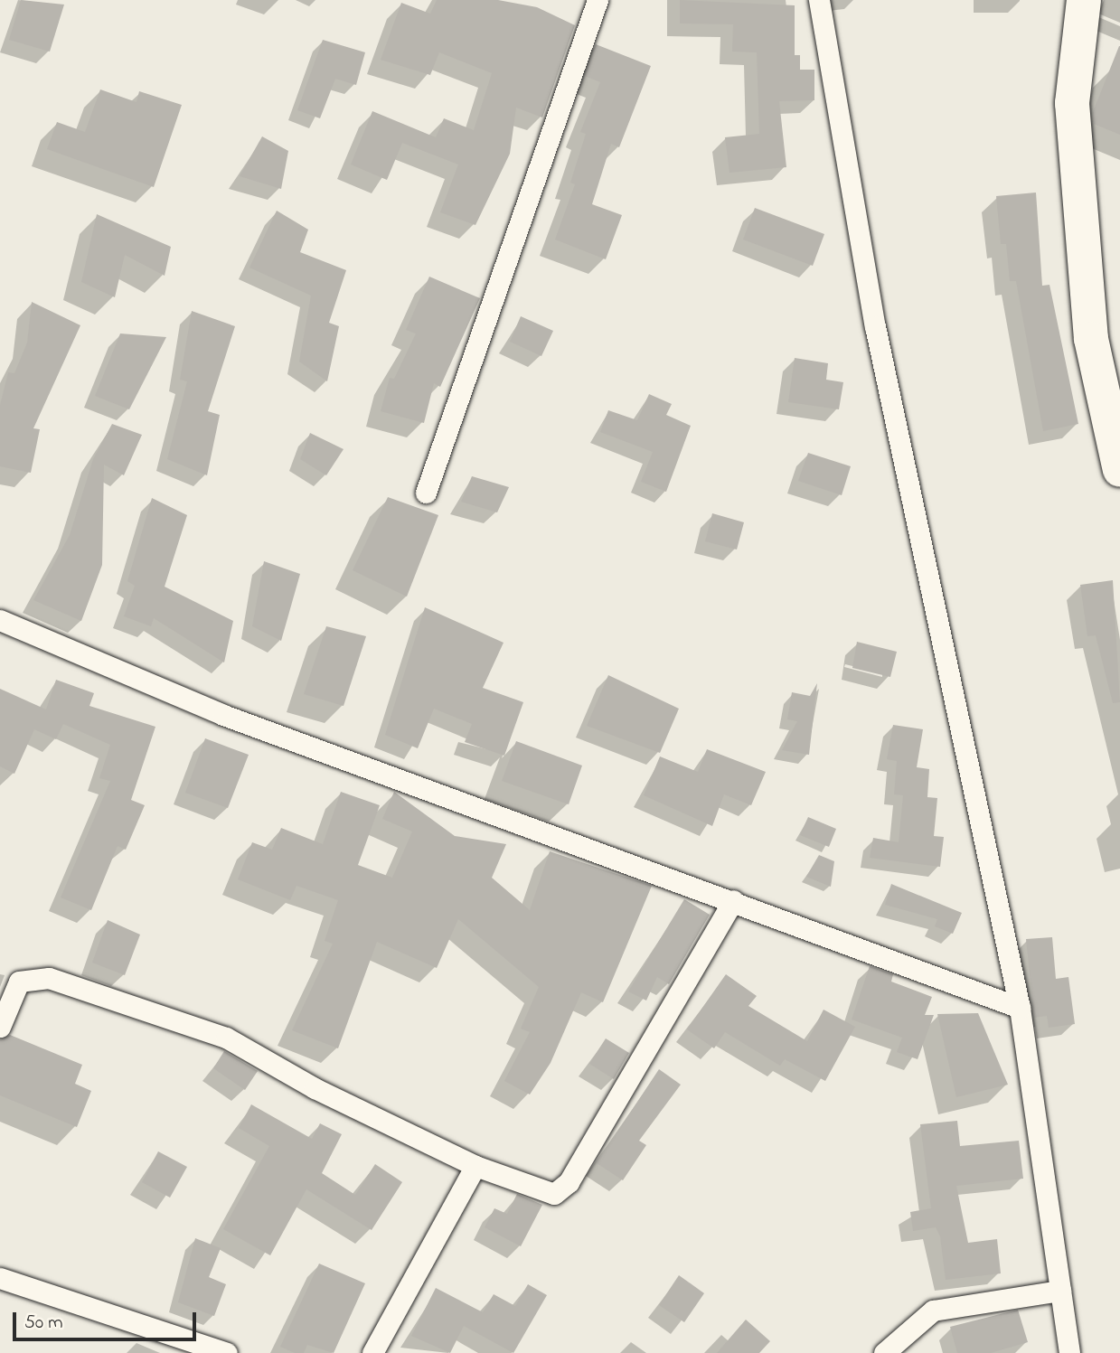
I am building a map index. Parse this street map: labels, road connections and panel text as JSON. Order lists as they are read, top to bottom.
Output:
{
  "scale_bar": "50 m"
}
